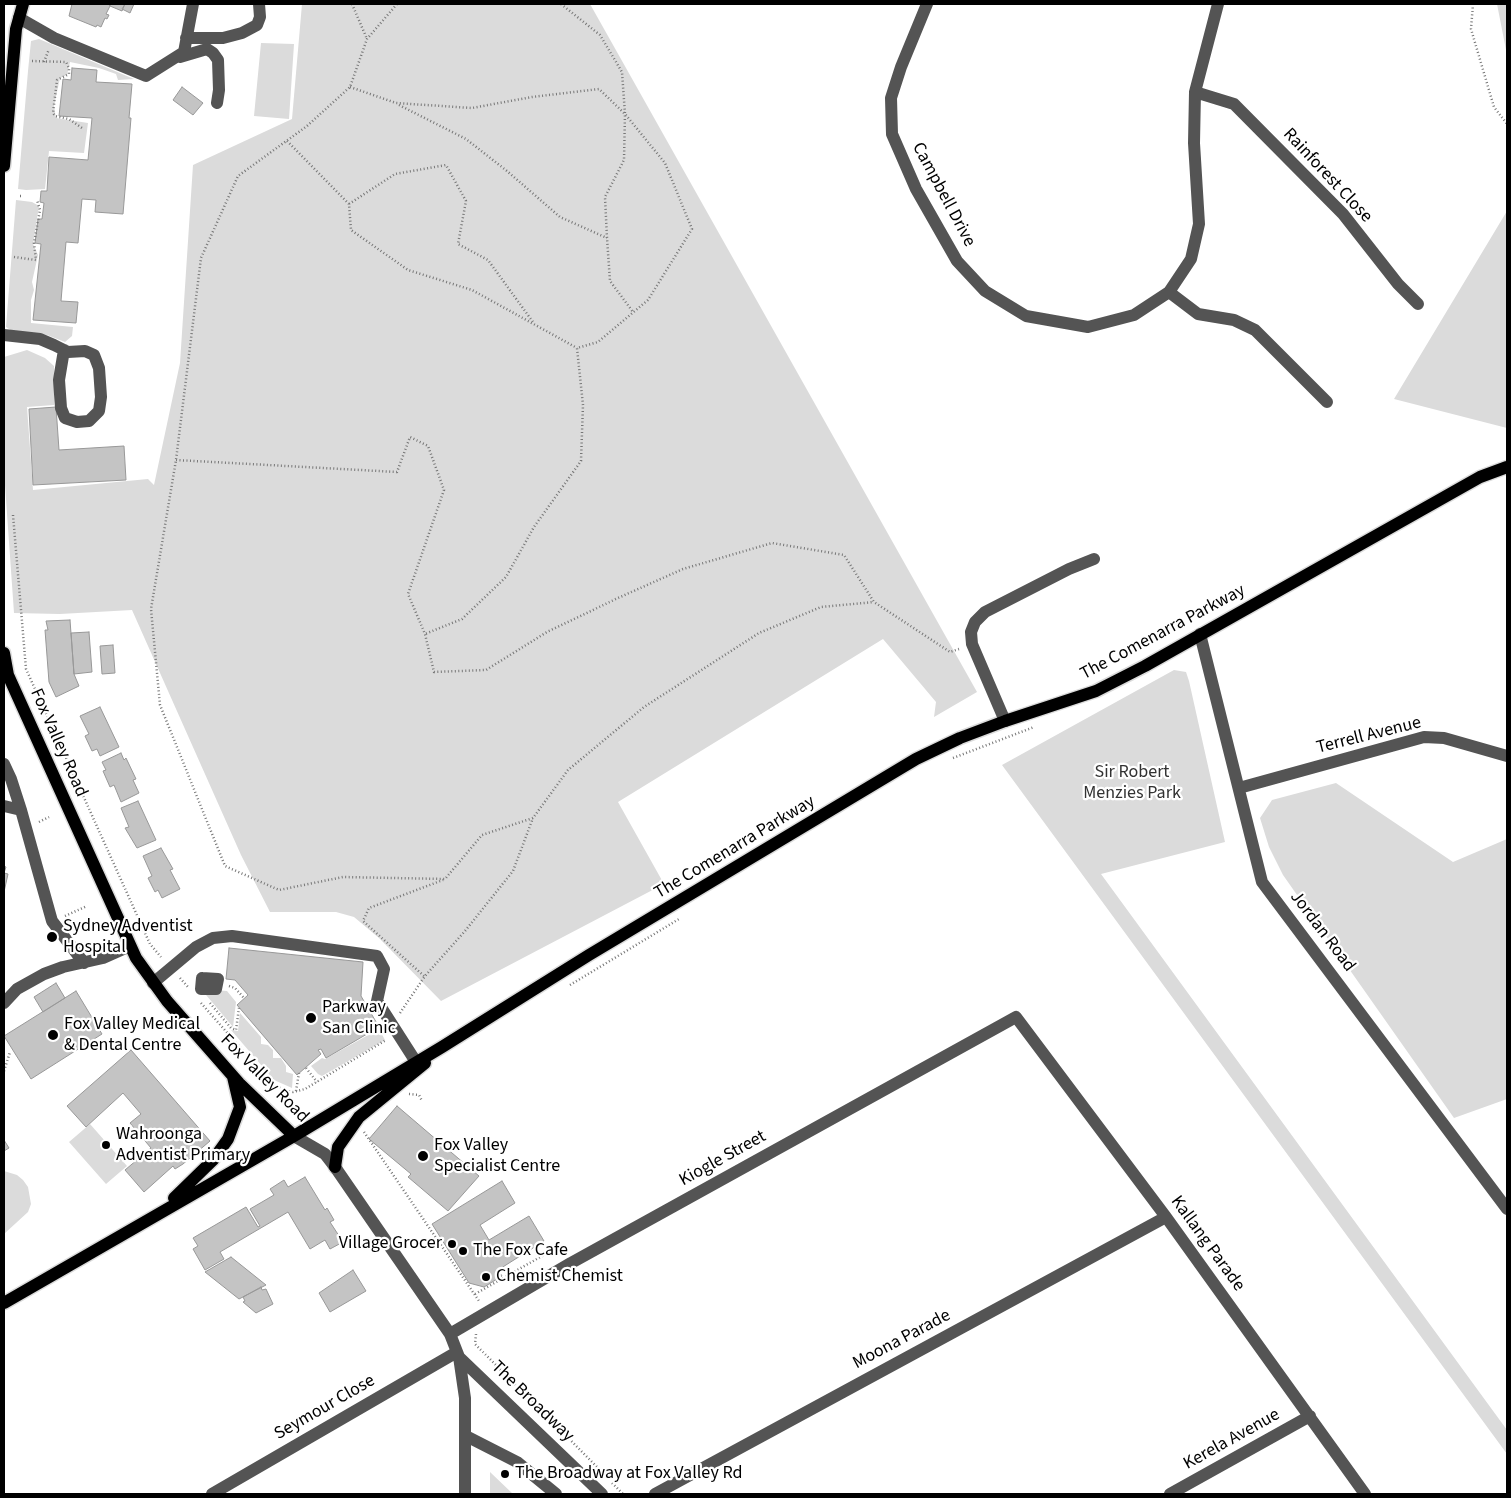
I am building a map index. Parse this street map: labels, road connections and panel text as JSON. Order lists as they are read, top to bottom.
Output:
{
  "streets": {
    "main road": ["The Comenarra Parkway", "Fox Valley Road"],
    "street": [
      "Rainforest Close",
      "Campbell Drive",
      "Terrell Avenue",
      "Jordan Road",
      "Kiogle Street",
      "Kallang Parade",
      "Moona Parade",
      "The Broadway",
      "Seymour Close",
      "Kerela Avenue"
    ]
  },
  "crossings": [
    ["Rainforest Close", "Campbell Drive"],
    ["The Comenarra Parkway", "Fox Valley Road"],
    ["The Comenarra Parkway", "Jordan Road"],
    ["Terrell Avenue", "Jordan Road"],
    ["Fox Valley Road", "Kiogle Street"],
    ["Fox Valley Road", "The Broadway"],
    ["Fox Valley Road", "Seymour Close"],
    ["Kiogle Street", "Kallang Parade"],
    ["Kallang Parade", "Moona Parade"],
    ["Kallang Parade", "Kerela Avenue"],
    ["The Broadway", "Seymour Close"]
  ],
  "parks": ["Sir Robert Menzies Park"],
  "places": [
    "Sydney Adventist Hospital",
    "Parkway San Clinic",
    "Fox Valley Medical & Dental Centre",
    "Wahroonga Adventist Primary",
    "Fox Valley Specialist Centre",
    "Village Grocer",
    "The Fox Cafe",
    "Chemist Chemist",
    "The Broadway at Fox Valley Rd"
  ]
}
